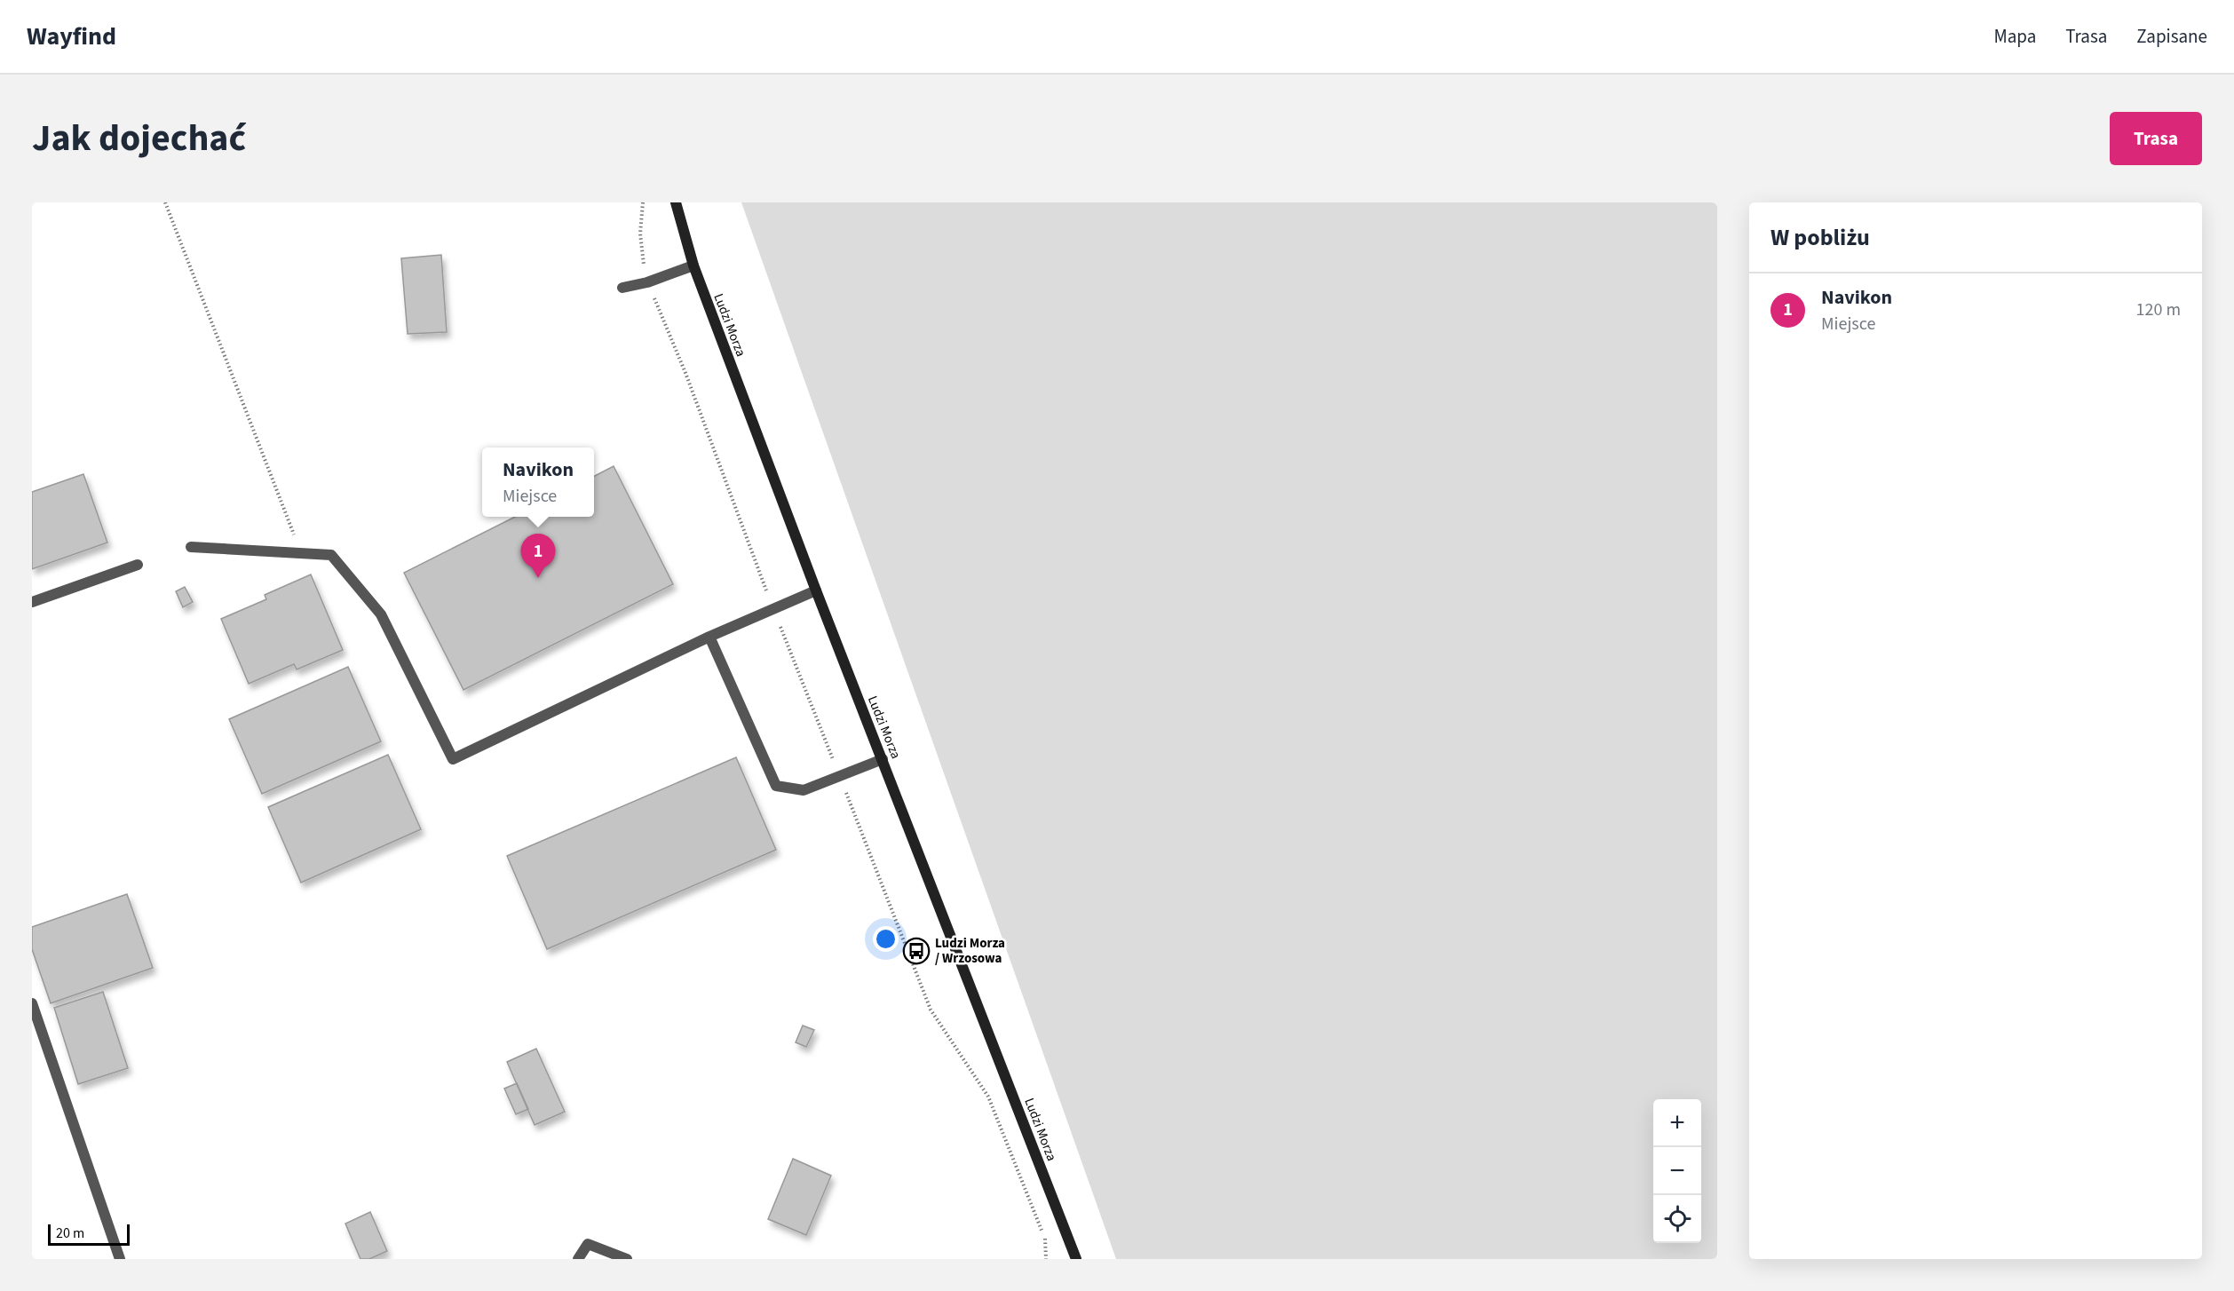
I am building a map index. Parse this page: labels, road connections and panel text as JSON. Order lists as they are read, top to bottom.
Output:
{
  "streets": {
    "street": ["Ludzi Morza"]
  },
  "places": {
    "bus stop": ["Ludzi Morza / Wrzosowa"]
  },
  "scale_bar": "20 m",
  "page": {
    "header": "Wayfind",
    "nav": ["Mapa", "Trasa", "Zapisane"],
    "title": "Jak dojechać",
    "buttons": "Trasa",
    "heading": "W pobliżu",
    "list": [
      {
        "mark": "1",
        "name": "Navikon",
        "note": "Miejsce",
        "value": "120 m"
      }
    ],
    "popup": ["Navikon", "Miejsce"],
    "pins": "1",
    "map_buttons": ["+", "−"],
    "scale": "20 m"
  }
}
